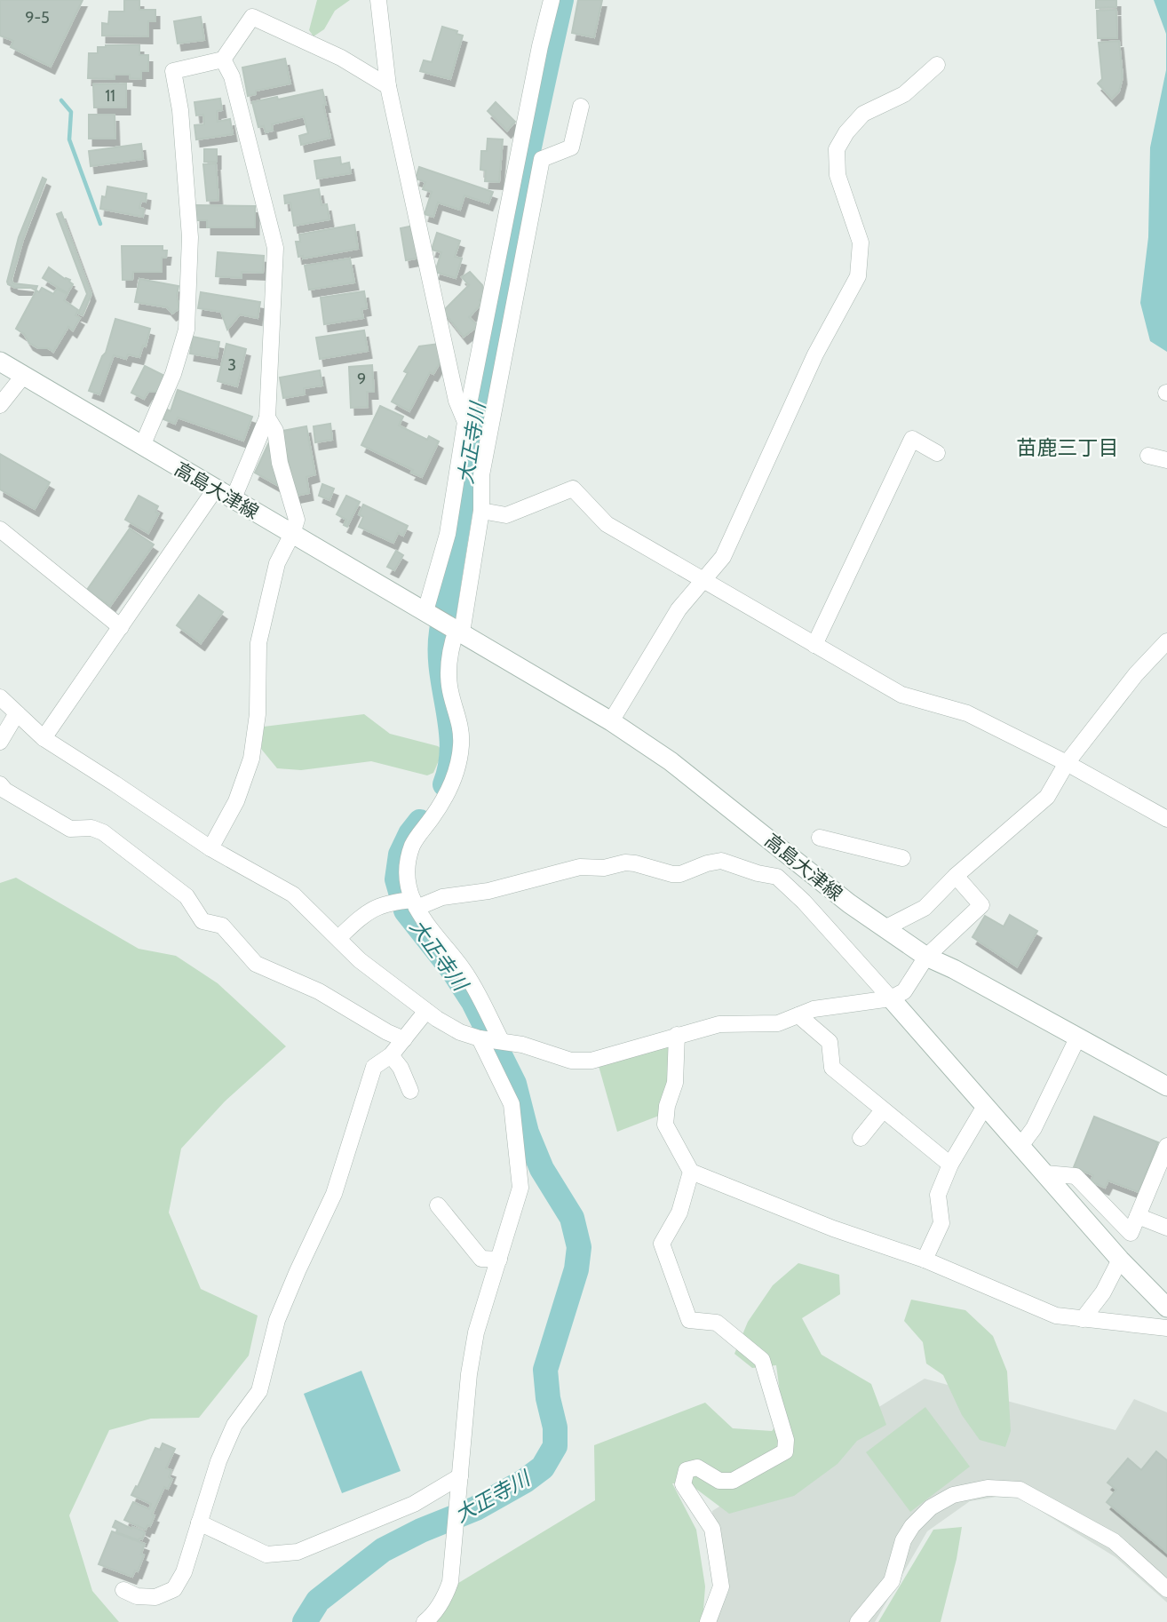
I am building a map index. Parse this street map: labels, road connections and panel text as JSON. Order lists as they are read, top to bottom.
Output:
{
  "streets": {
    "main road": ["高島大津線"]
  },
  "districts": ["苗鹿三丁目"],
  "water": ["大正寺川"],
  "house_numbers": [
    "9-5",
    "11",
    "3",
    "9"
  ]
}
